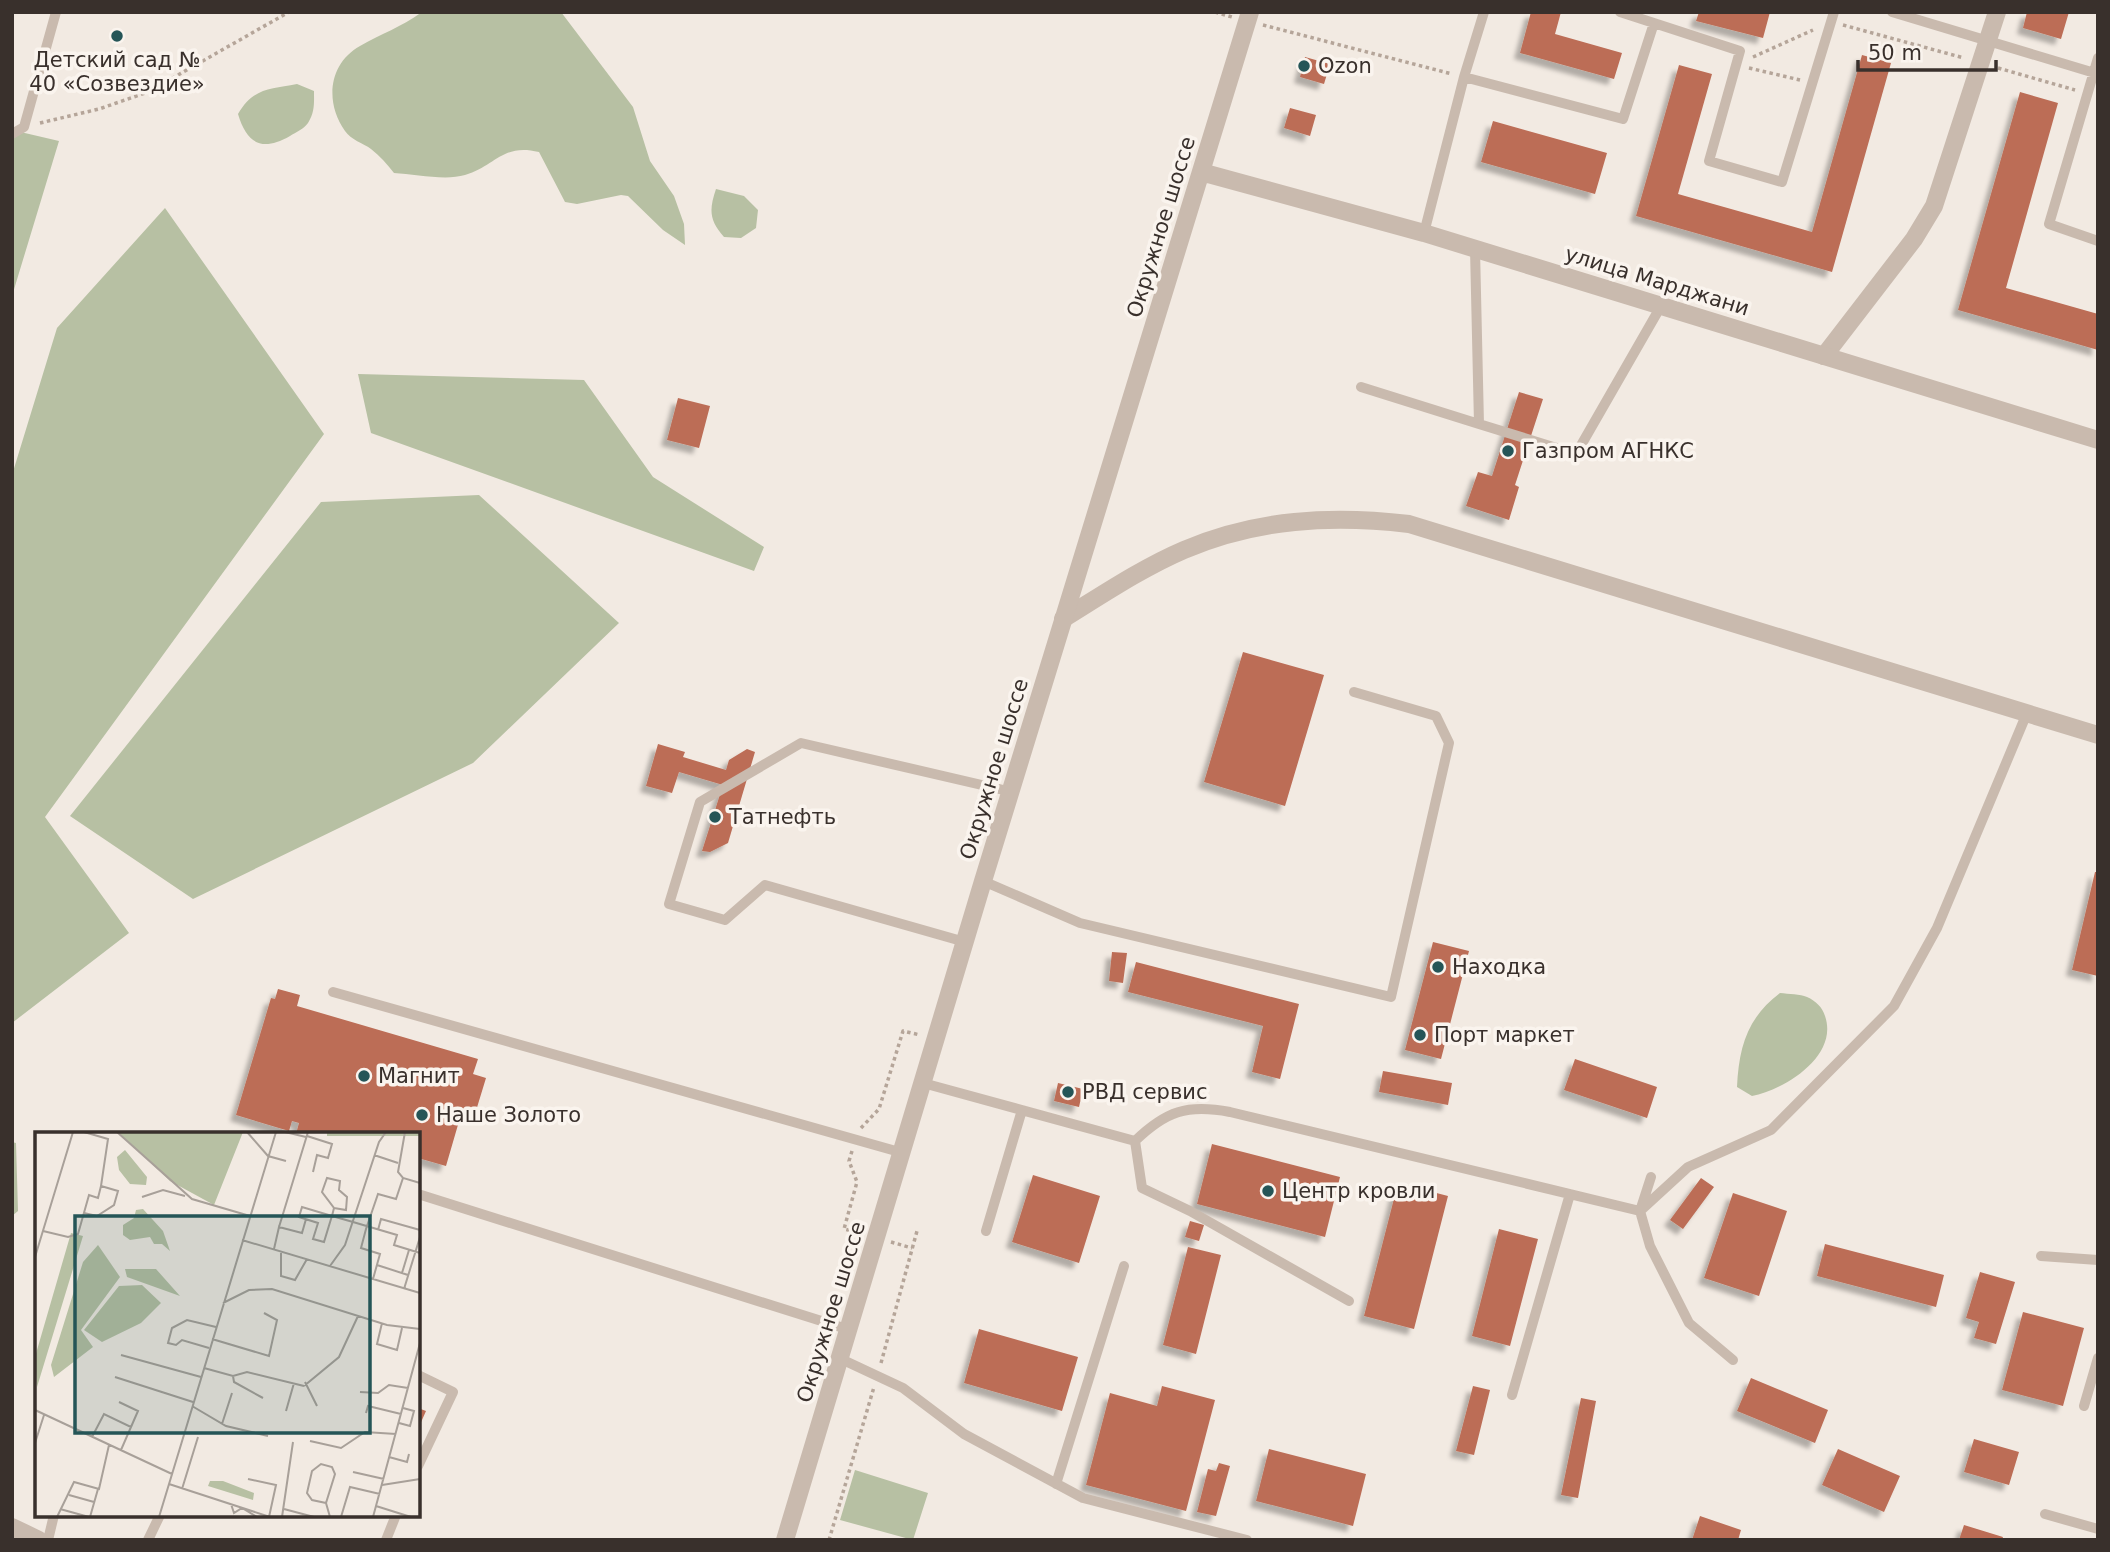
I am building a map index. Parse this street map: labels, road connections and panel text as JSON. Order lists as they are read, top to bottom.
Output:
{
  "streets": {
    "street": ["Окружное шоссе", "улица Марджани"]
  },
  "crossings": [
    ["Окружное шоссе", "улица Марджани"]
  ],
  "places": [
    "Детский сад № 40 «Созвездие»",
    "Ozon",
    "Газпром АГНКС",
    "Татнефть",
    "Находка",
    "Порт маркет",
    "Магнит",
    "РВД сервис",
    "Наше Золото",
    "Центр кровли"
  ],
  "scale_bar": "50 m"
}
